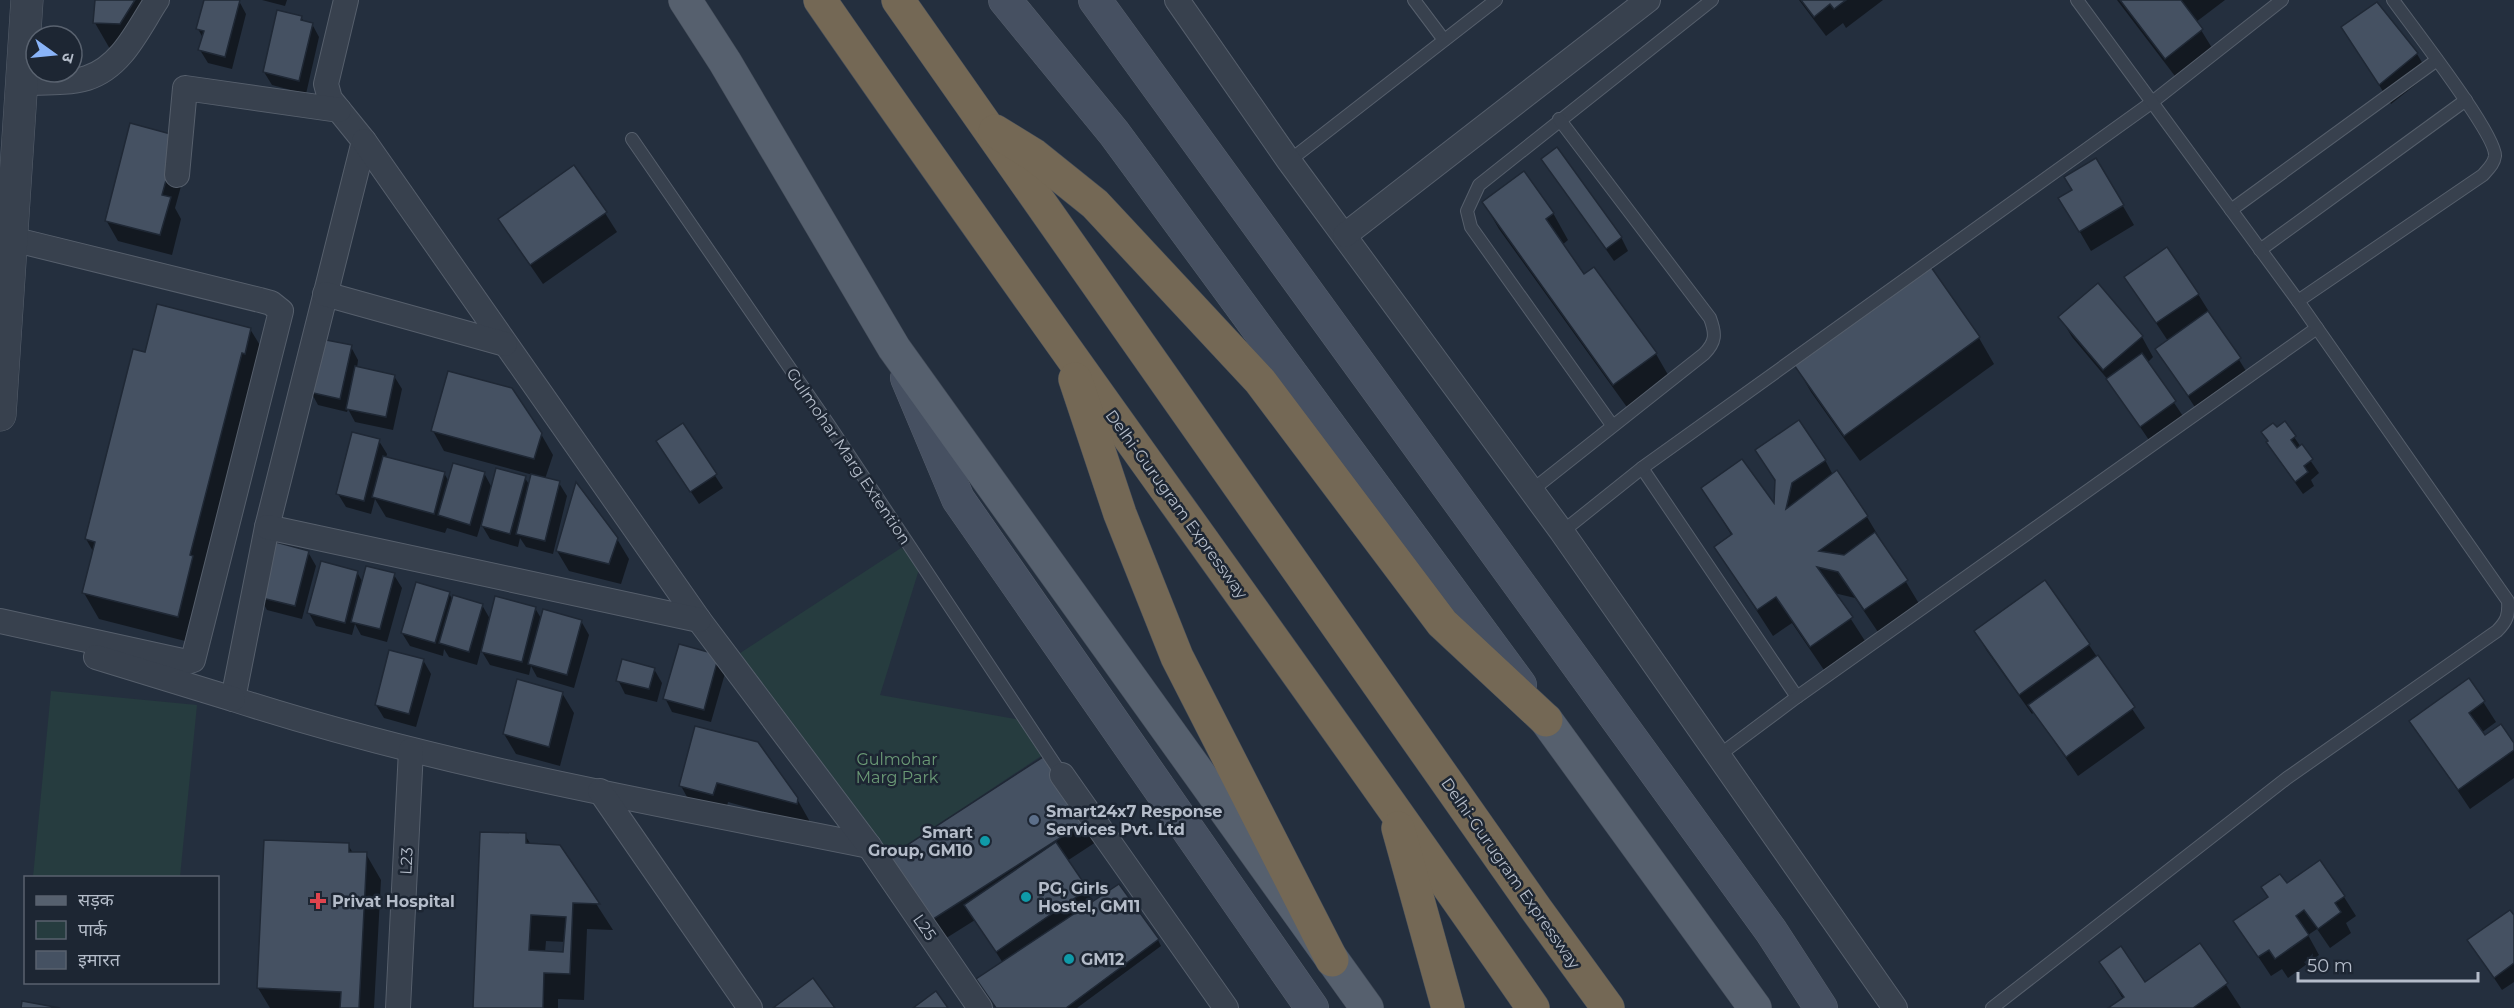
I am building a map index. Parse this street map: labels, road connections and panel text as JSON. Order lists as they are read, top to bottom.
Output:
{
  "streets": {
    "highway": ["Delhi-Gurugram Expressway"],
    "street": ["L23", "L25"],
    "lane": ["Gulmohar Marg Extention"]
  },
  "parks": ["Gulmohar Marg Park"],
  "places": {
    "other": [
      "Smart24x7 Response Services Pvt. Ltd",
      "Smart Group, GM10",
      "PG, Girls Hostel, GM11",
      "GM12"
    ],
    "health": ["Privat Hospital"]
  },
  "legend": ["सड़क", "पार्क", "इमारत"],
  "scale_bar": "50 m",
  "north": "right"
}
